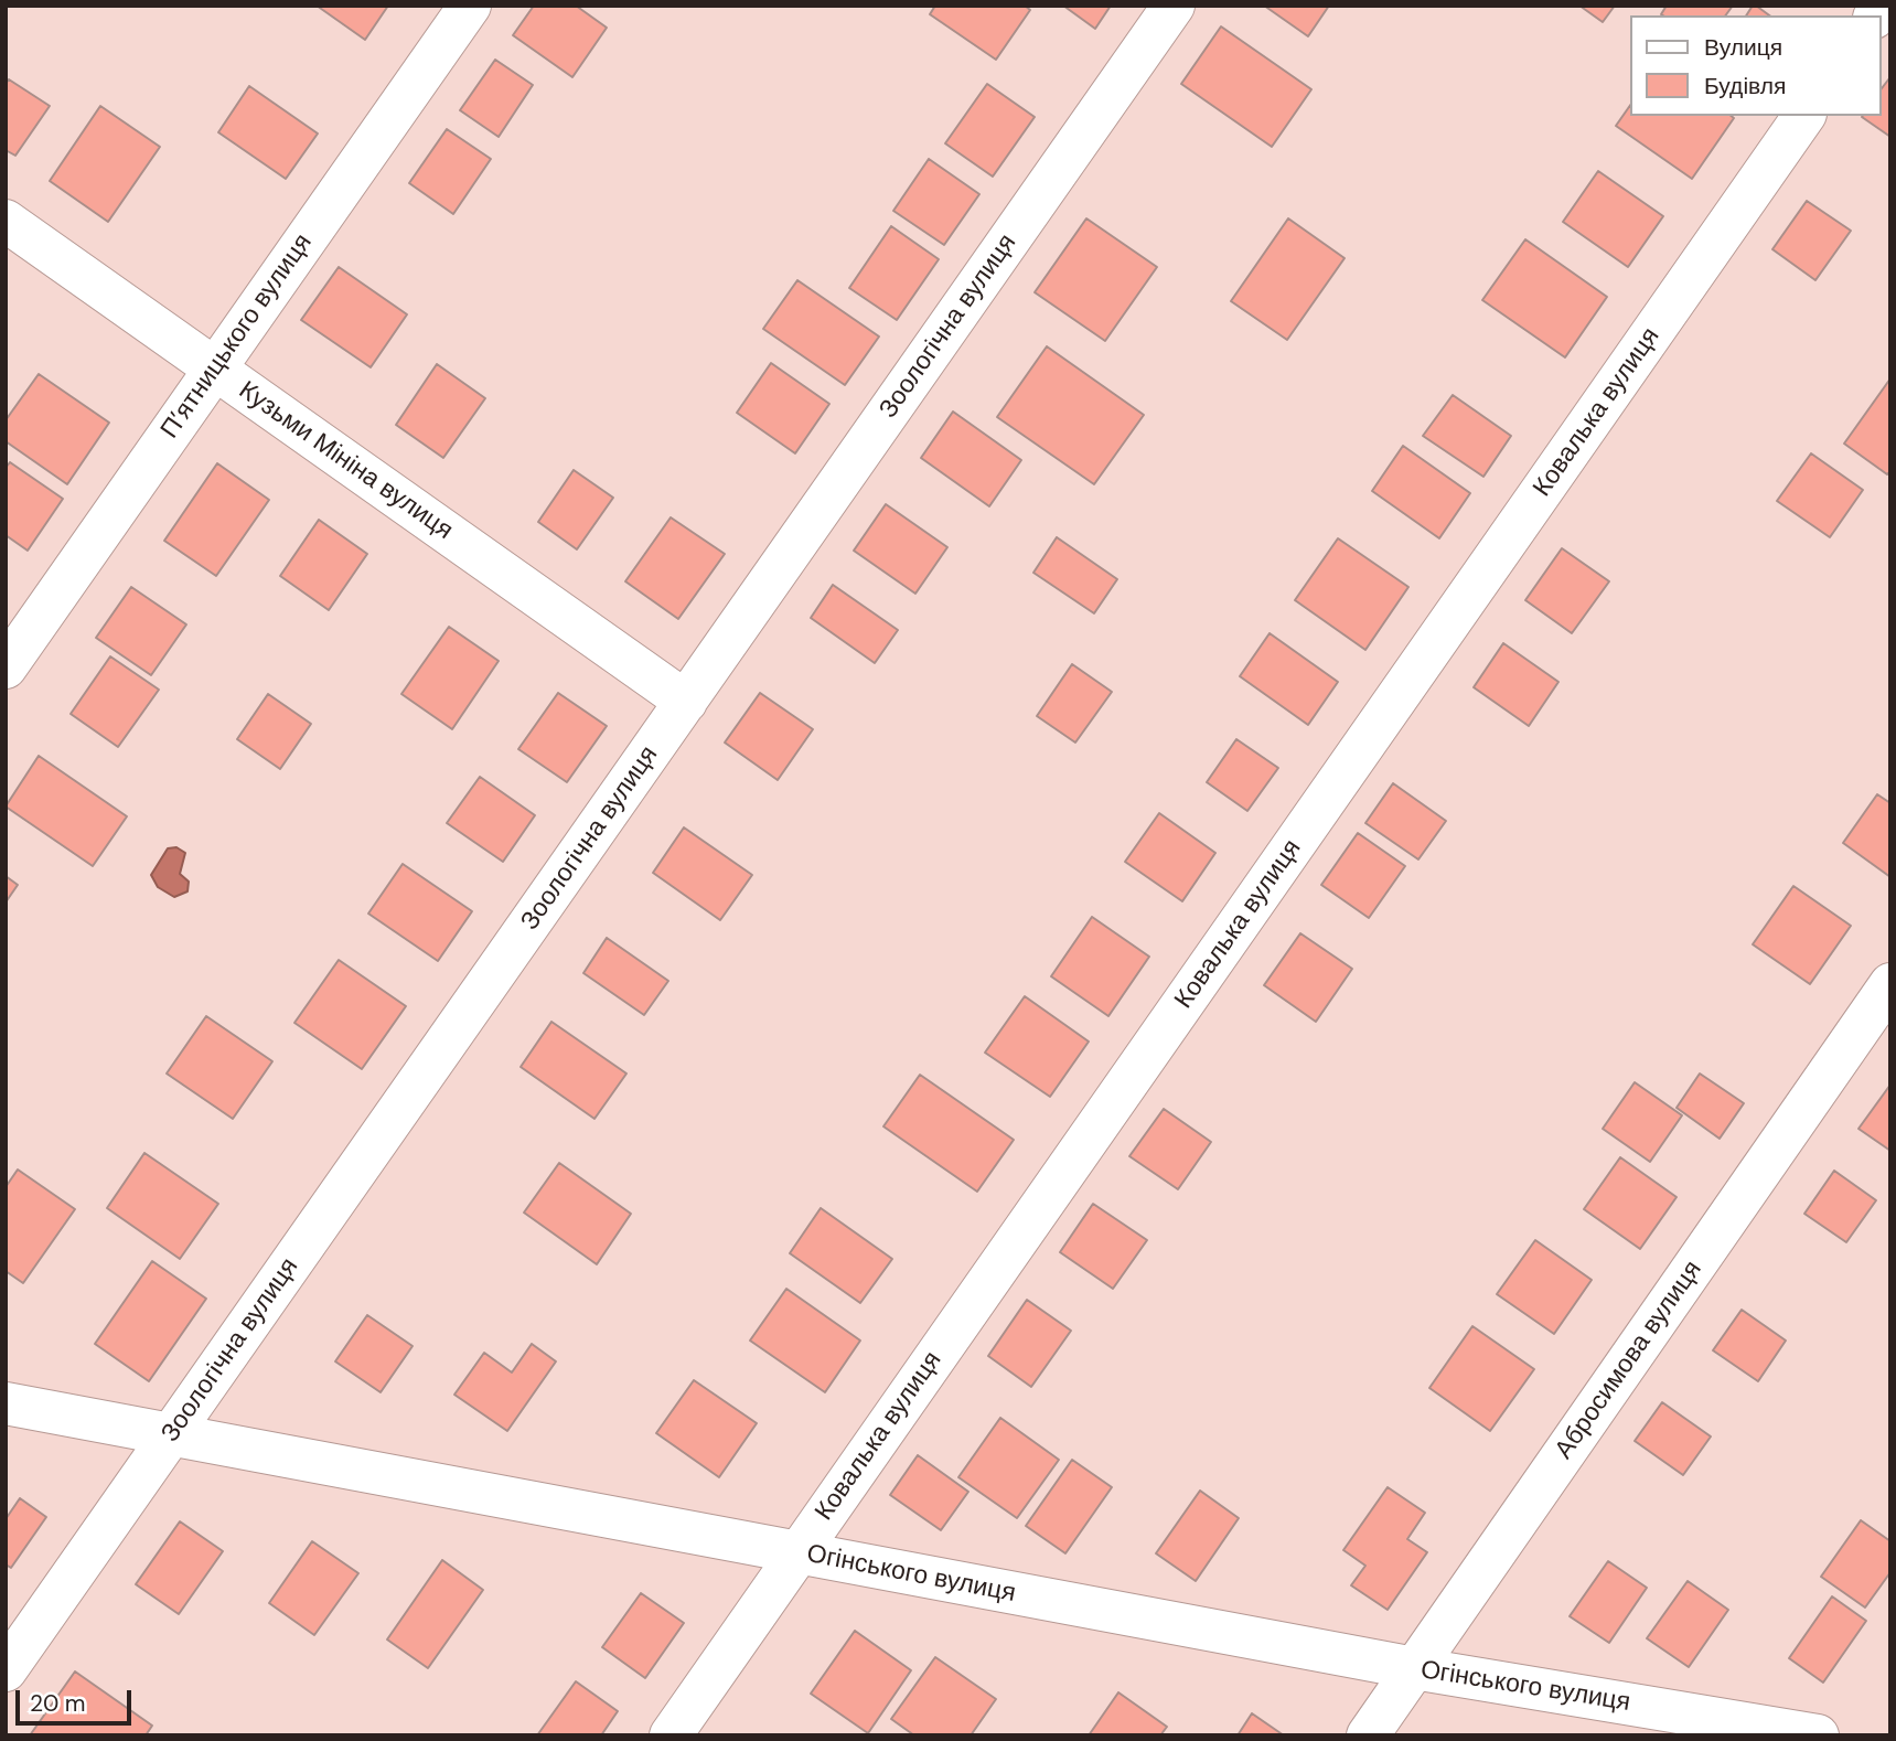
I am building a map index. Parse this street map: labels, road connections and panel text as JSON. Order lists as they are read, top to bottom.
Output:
{
  "streets": {
    "street": [
      "Зоологічна вулиця",
      "П’ятницького вулиця",
      "Ковалька вулиця",
      "Кузьми Мініна вулиця",
      "Абросимова вулиця",
      "Огінського вулиця"
    ]
  },
  "crossings": [
    ["Зоологічна вулиця", "Кузьми Мініна вулиця"],
    ["Зоологічна вулиця", "Огінського вулиця"],
    ["П’ятницького вулиця", "Кузьми Мініна вулиця"],
    ["Ковалька вулиця", "Огінського вулиця"],
    ["Абросимова вулиця", "Огінського вулиця"]
  ],
  "legend": ["Вулиця", "Будівля"],
  "scale_bar": "20 m"
}
